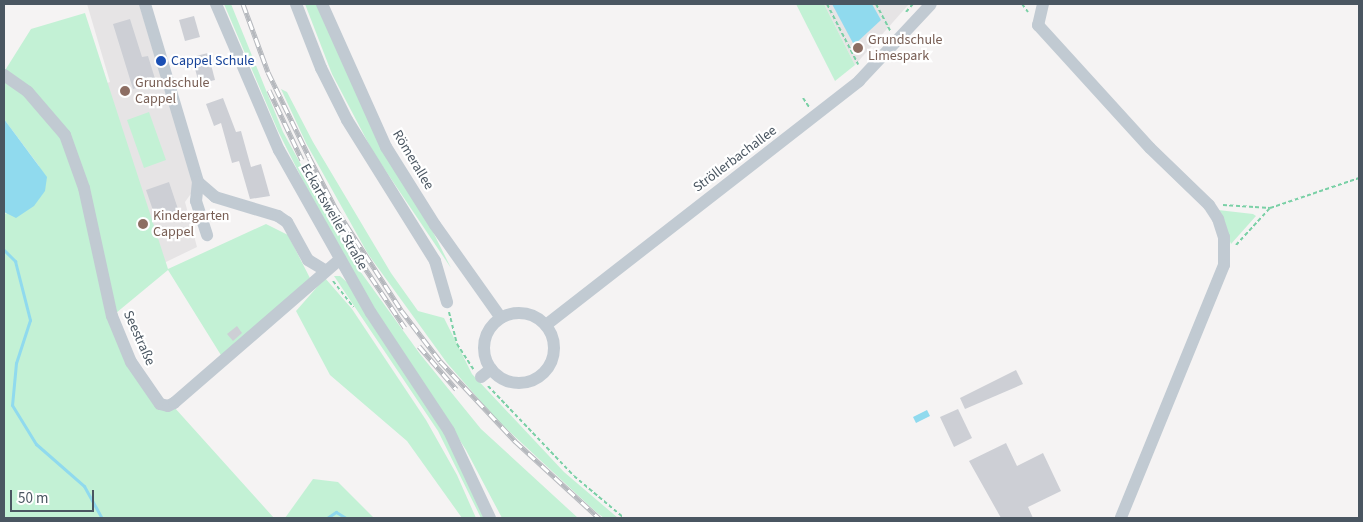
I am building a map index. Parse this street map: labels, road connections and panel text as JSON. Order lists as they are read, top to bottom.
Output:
{
  "streets": {
    "street": [
      "Ströllerbachallee",
      "Römerallee",
      "Eckartsweiler Straße",
      "Seestraße"
    ]
  },
  "crossings": [
    ["Ströllerbachallee", "Römerallee"],
    ["Eckartsweiler Straße", "Seestraße"]
  ],
  "places": [
    "Grundschule Limespark",
    "Cappel Schule",
    "Grundschule Cappel",
    "Kindergarten Cappel"
  ],
  "scale_bar": "50 m"
}
